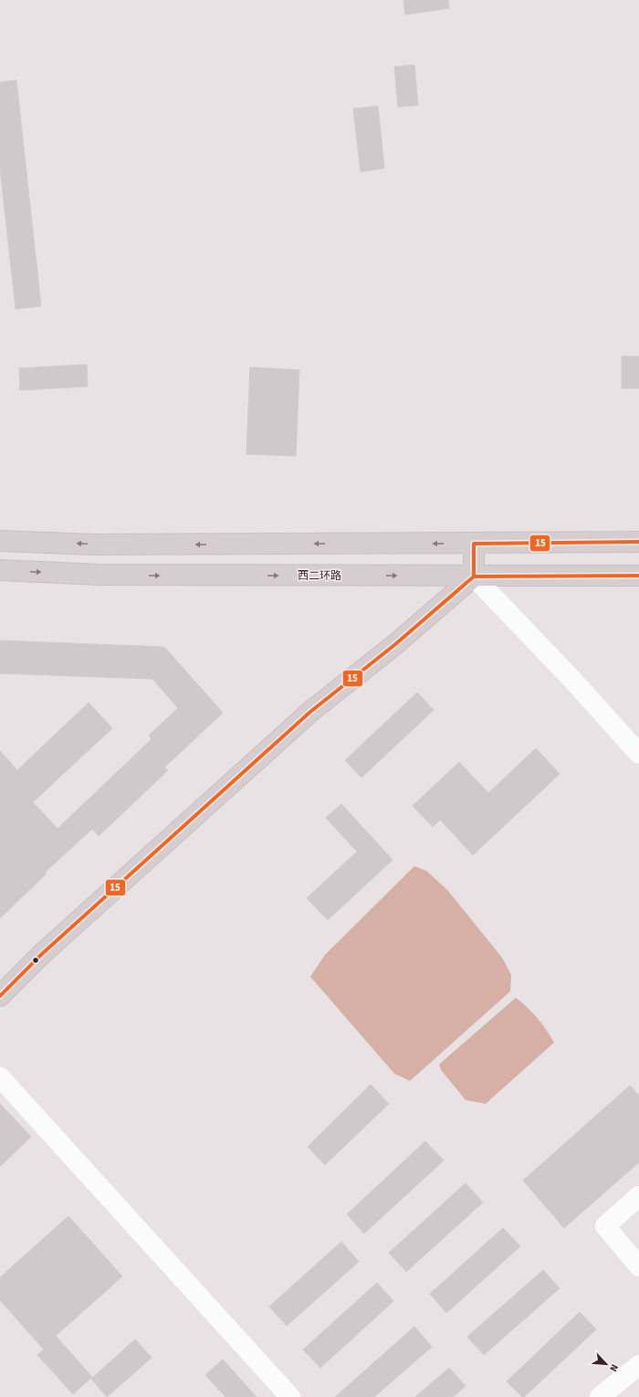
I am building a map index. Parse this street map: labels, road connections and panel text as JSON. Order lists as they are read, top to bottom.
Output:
{
  "streets": {
    "main road": ["西二环路"]
  },
  "lines": ["transit line 15"],
  "north": "bottom right"
}
